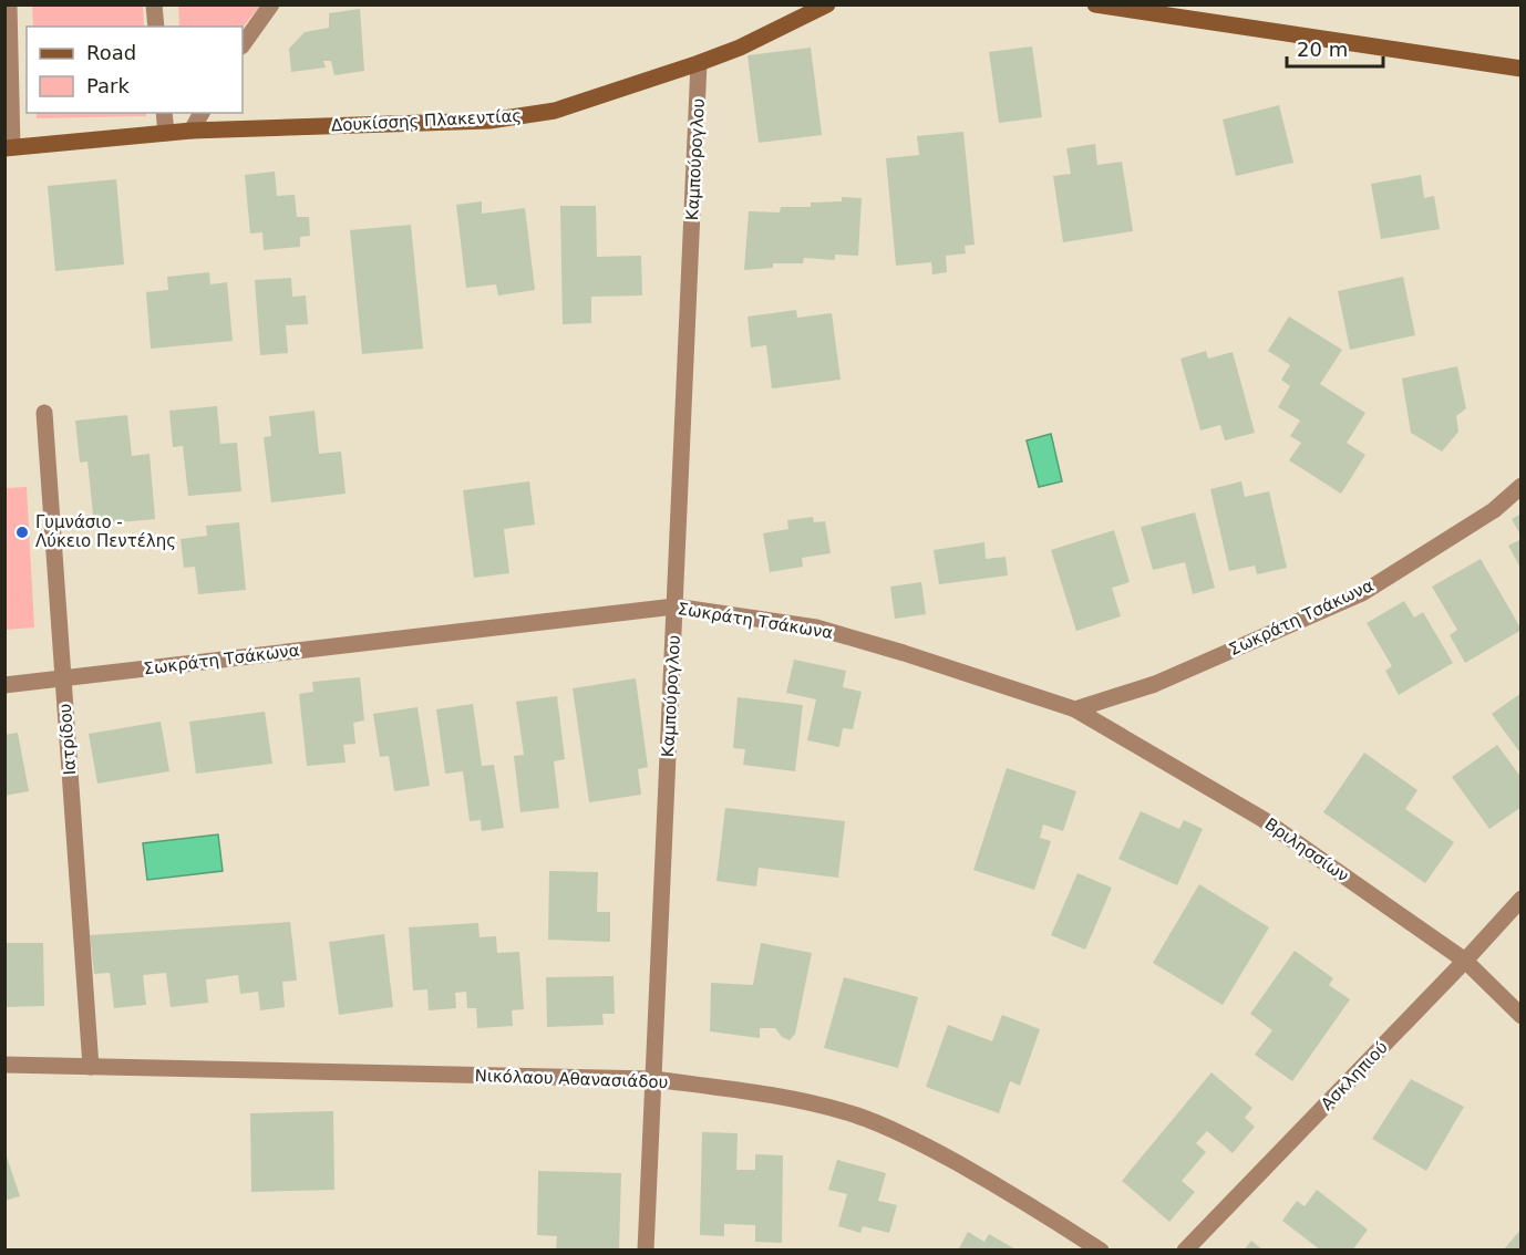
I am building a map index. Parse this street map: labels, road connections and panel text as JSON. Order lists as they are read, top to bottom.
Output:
{
  "streets": {
    "main road": ["Δουκίσσης Πλακεντίας"],
    "street": [
      "Καμπούρογλου",
      "Σωκράτη Τσάκωνα",
      "Ιατρίδου",
      "Βριλησσίων",
      "Ασκληπιού",
      "Νικόλαου Αθανασιάδου"
    ]
  },
  "crossings": [
    ["Δουκίσσης Πλακεντίας", "Καμπούρογλου"],
    ["Καμπούρογλου", "Σωκράτη Τσάκωνα"],
    ["Καμπούρογλου", "Νικόλαου Αθανασιάδου"],
    ["Σωκράτη Τσάκωνα", "Ιατρίδου"],
    ["Σωκράτη Τσάκωνα", "Βριλησσίων"],
    ["Ιατρίδου", "Νικόλαου Αθανασιάδου"],
    ["Βριλησσίων", "Ασκληπιού"]
  ],
  "places": ["Γυμνάσιο - Λύκειο Πεντέλης"],
  "legend": ["Road", "Park"],
  "scale_bar": "20 m"
}
